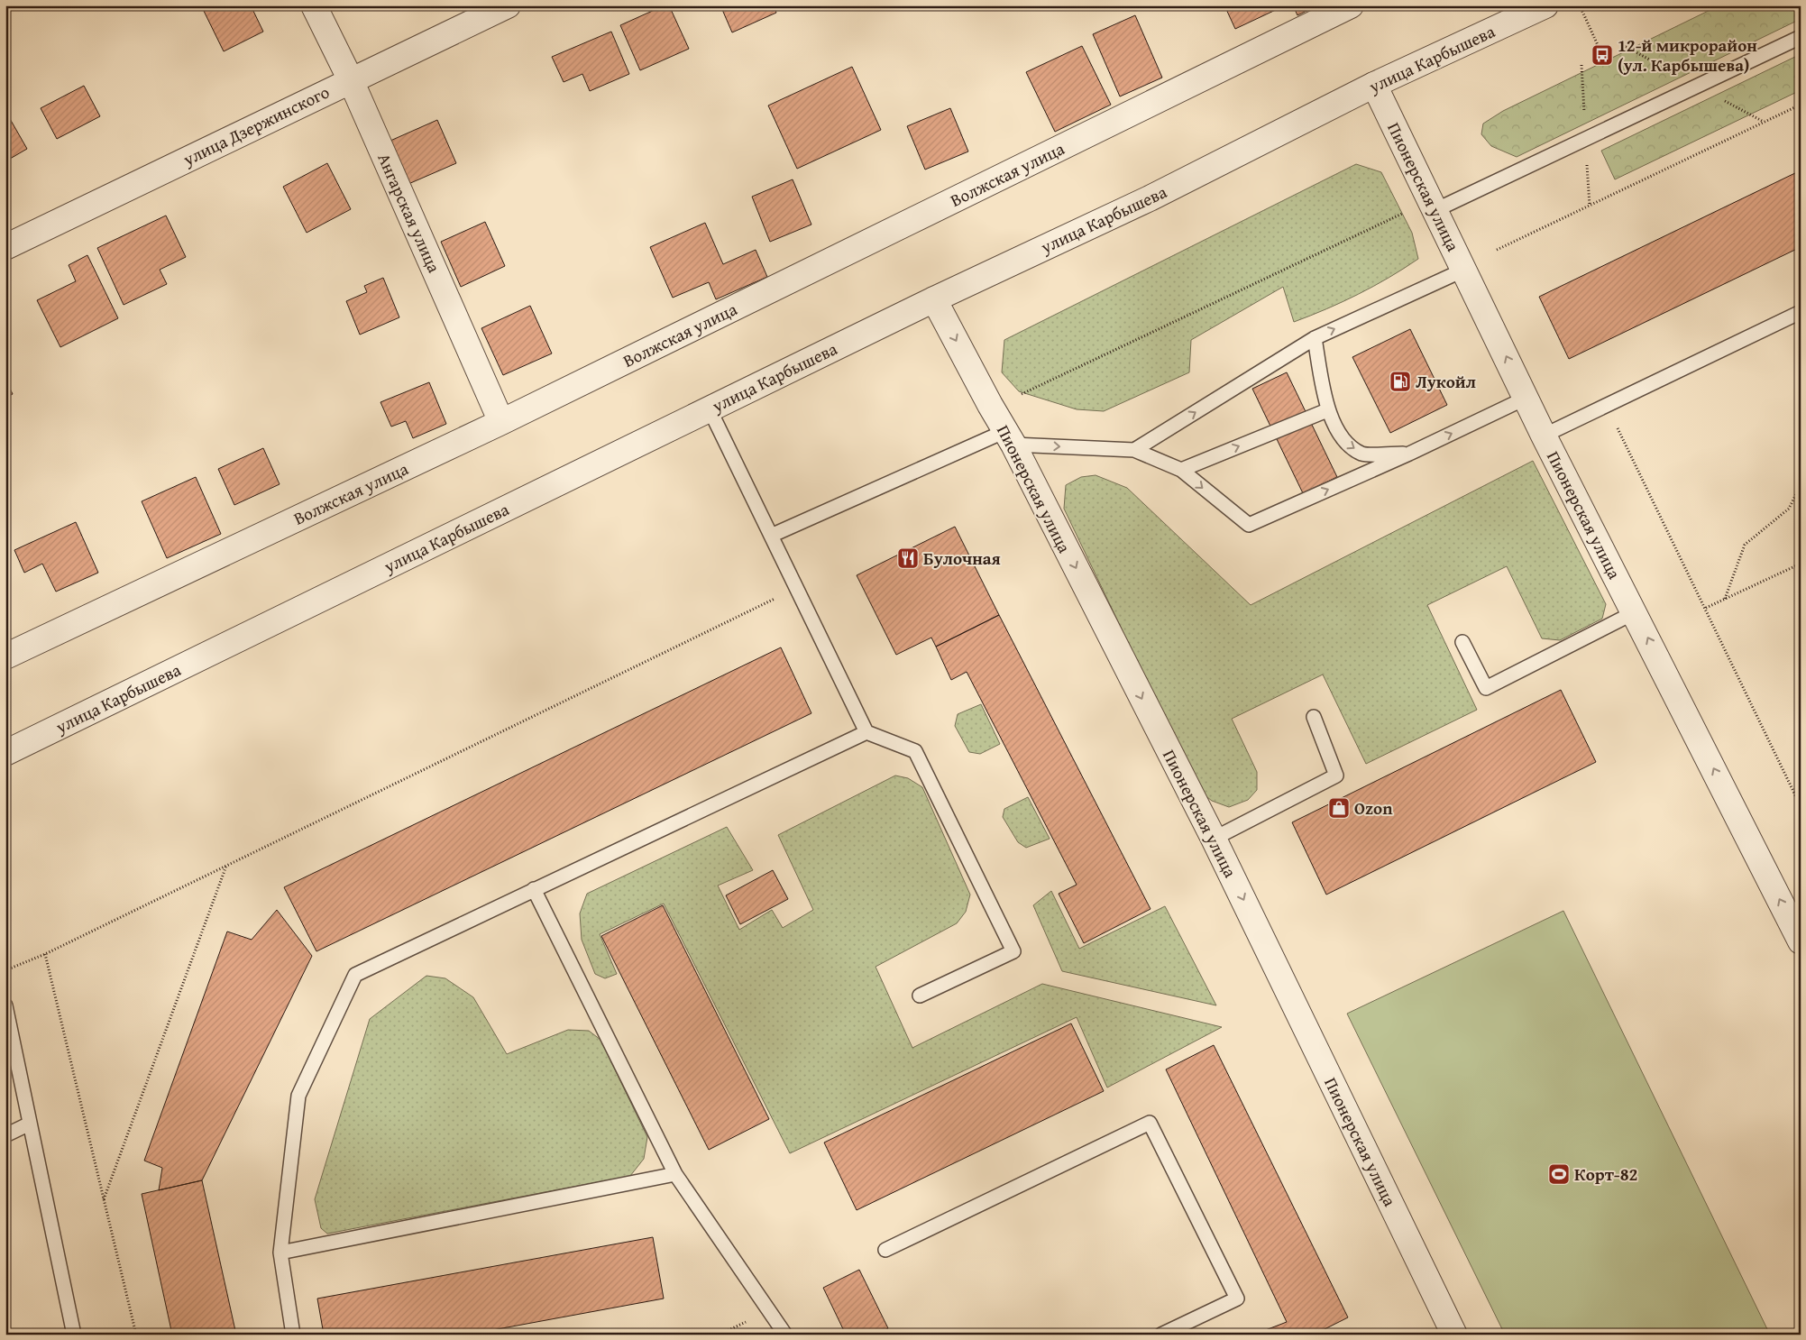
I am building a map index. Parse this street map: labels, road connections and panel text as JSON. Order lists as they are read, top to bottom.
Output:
{
  "streets": {
    "street": [
      "улица Карбышева",
      "улица Дзержинского",
      "Волжская улица",
      "Пионерская улица",
      "Ангарская улица"
    ]
  },
  "crossings": [
    ["улица Карбышева", "Пионерская улица"],
    ["улица Дзержинского", "Ангарская улица"],
    ["Волжская улица", "Ангарская улица"]
  ],
  "places": {
    "bus stop": ["12-й микрорайон (ул. Карбышева)"],
    "fuel station": ["Лукойл"],
    "restaurant": ["Булочная"],
    "shop": ["Ozon"],
    "sports": ["Корт-82"]
  }
}
